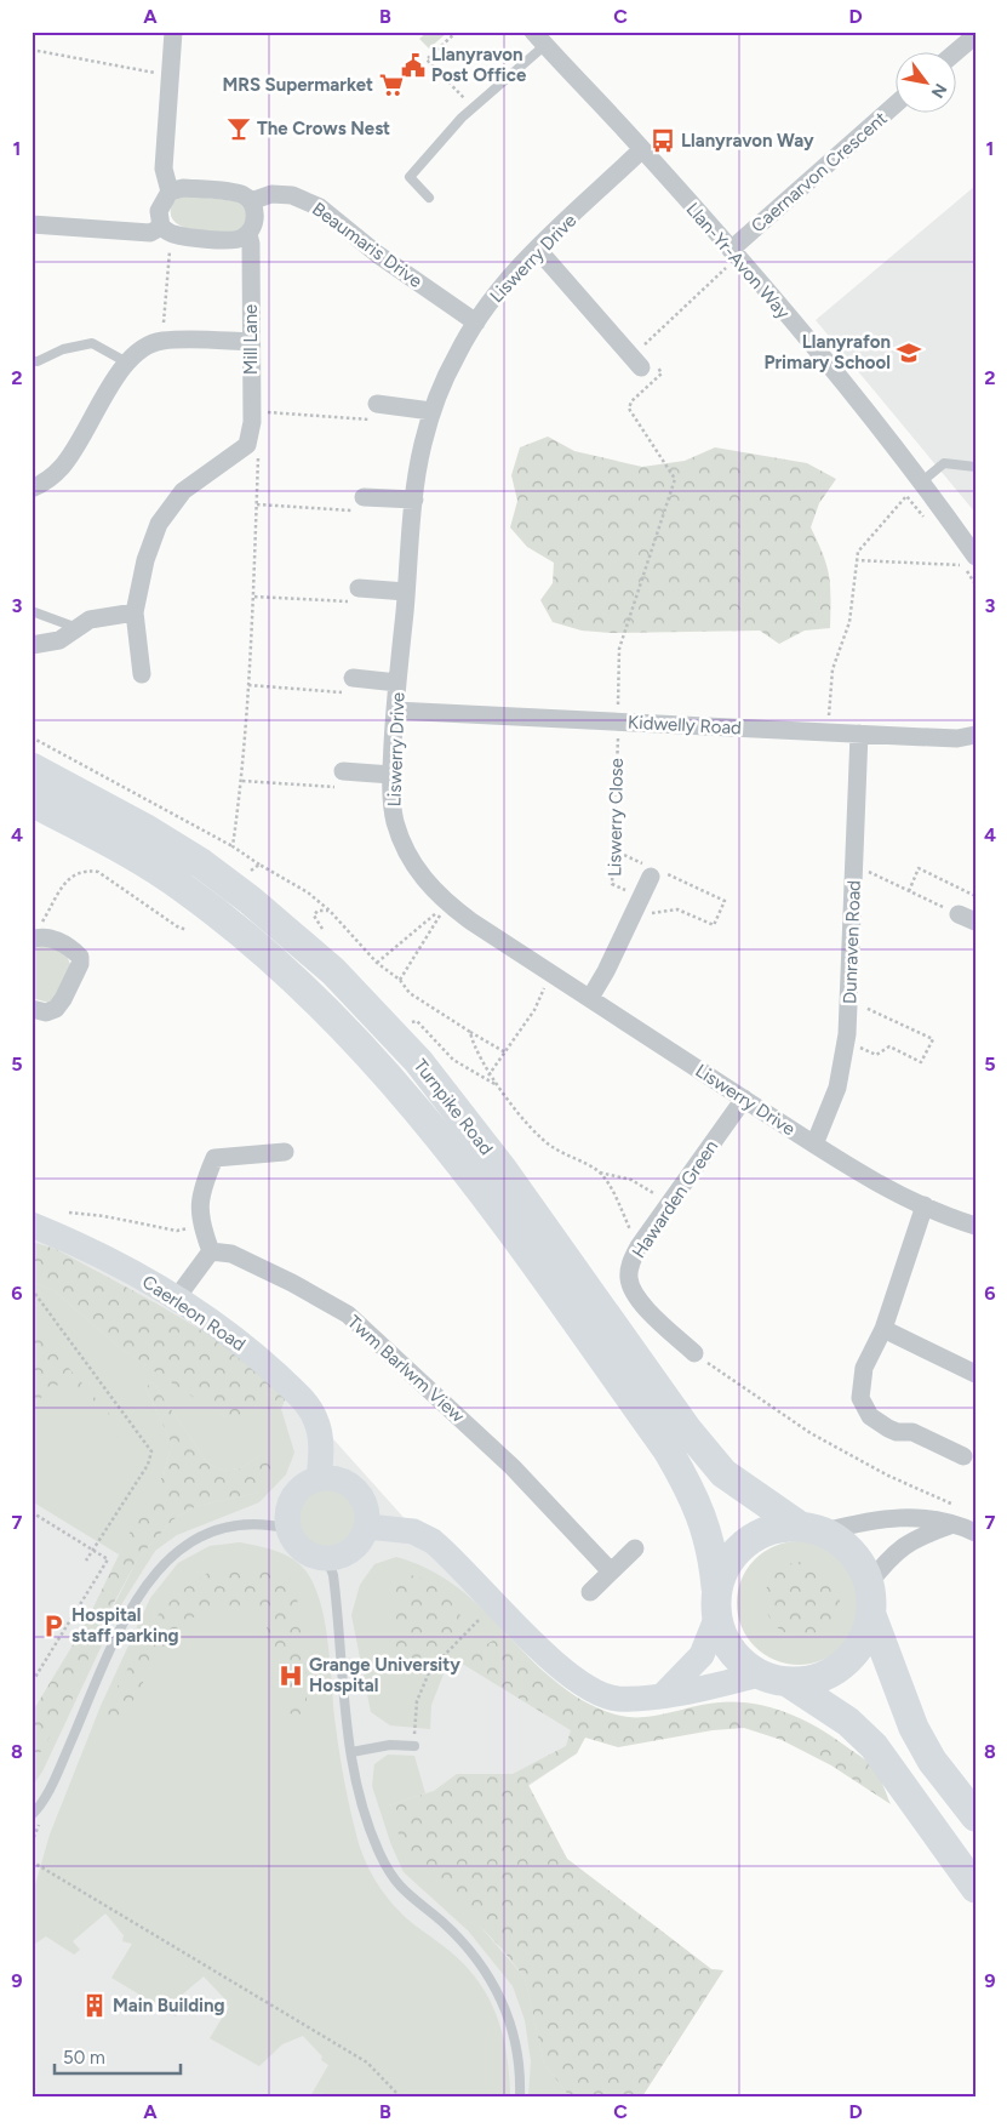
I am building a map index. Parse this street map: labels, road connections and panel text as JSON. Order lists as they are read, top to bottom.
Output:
{
  "streets": {
    "highway": ["Turnpike Road"],
    "main road": ["Caerleon Road"],
    "street": [
      "Caernarvon Crescent",
      "Beaumaris Drive",
      "Liswerry Drive",
      "Llan-Yr-Avon Way",
      "Mill Lane",
      "Kidwelly Road",
      "Liswerry Close",
      "Dunraven Road",
      "Hawarden Green",
      "Twm Barlwm View"
    ]
  },
  "crossings": [
    ["Caernarvon Crescent", "Llan-Yr-Avon Way"],
    ["Beaumaris Drive", "Liswerry Drive"],
    ["Beaumaris Drive", "Mill Lane"],
    ["Liswerry Drive", "Llan-Yr-Avon Way"],
    ["Liswerry Drive", "Kidwelly Road"],
    ["Liswerry Drive", "Liswerry Close"],
    ["Liswerry Drive", "Dunraven Road"],
    ["Liswerry Drive", "Hawarden Green"],
    ["Kidwelly Road", "Liswerry Close"],
    ["Kidwelly Road", "Dunraven Road"]
  ],
  "places": {
    "public building": ["Llanyravon Post Office"],
    "supermarket": ["MRS Supermarket"],
    "bar": ["The Crows Nest"],
    "bus stop": ["Llanyravon Way"],
    "school or university": ["Llanyrafon Primary School"],
    "parking": ["Hospital staff parking"],
    "hospital": ["Grange University Hospital"],
    "building": ["Main Building"]
  },
  "scale_bar": "50 m",
  "north": "bottom right",
  "grid": {
    "columns": [
      "A",
      "B",
      "C",
      "D"
    ],
    "rows": [
      "1",
      "2",
      "3",
      "4",
      "5",
      "6",
      "7",
      "8",
      "9"
    ]
  }
}
